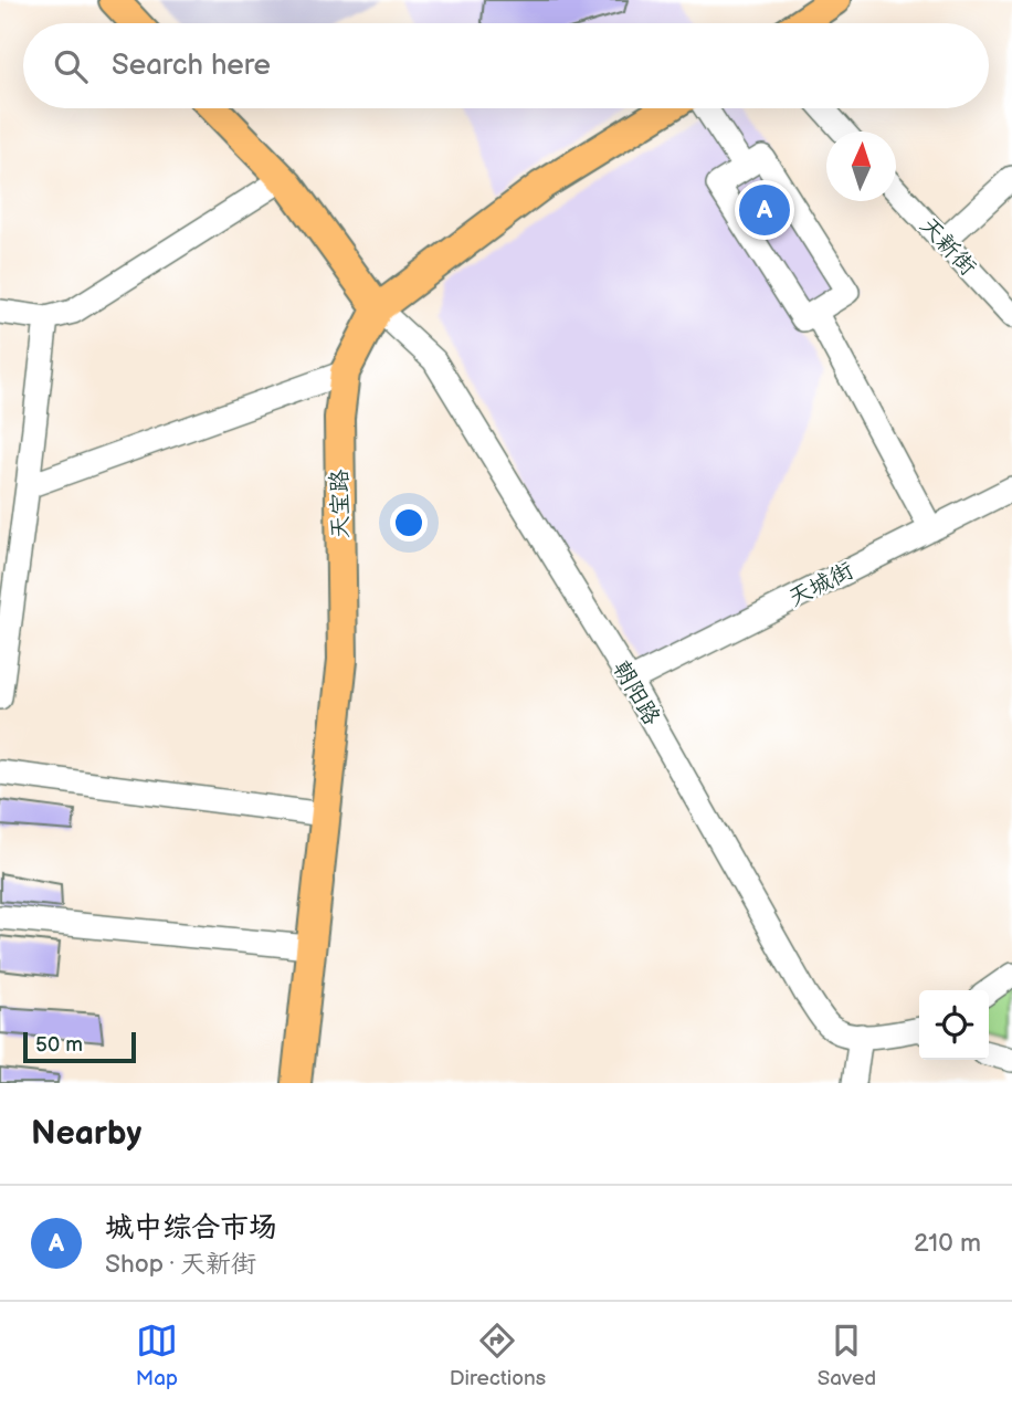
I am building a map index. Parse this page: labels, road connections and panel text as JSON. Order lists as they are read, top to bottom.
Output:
{
  "streets": {
    "main road": ["天宝路"],
    "street": ["天新街", "天城街", "朝阳路"]
  },
  "crossings": [
    ["天宝路", "朝阳路"],
    ["天城街", "朝阳路"]
  ],
  "scale_bar": "50 m",
  "north": "top",
  "page": {
    "search": "Search here",
    "pins": "A",
    "scale": "50 m",
    "heading": "Nearby",
    "list": [
      {
        "mark": "A",
        "name": "城中综合市场",
        "note": "Shop · 天新街",
        "value": "210 m"
      }
    ],
    "nav": ["Map", "Directions", "Saved"]
  }
}
